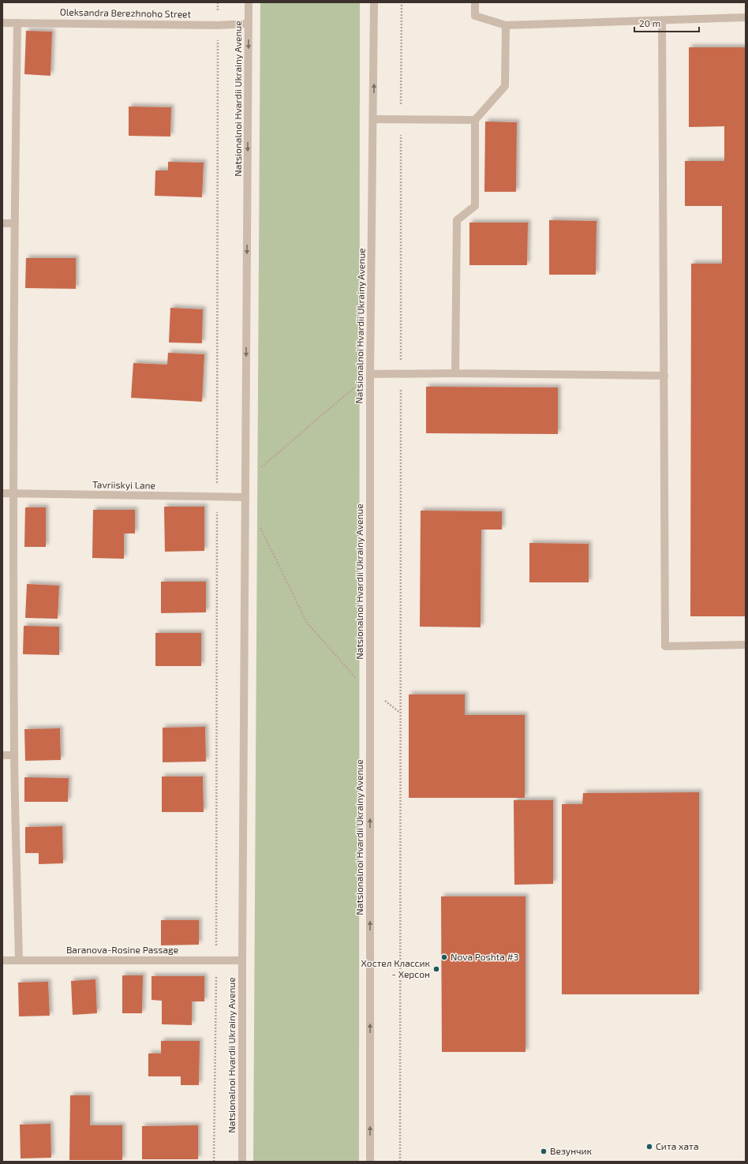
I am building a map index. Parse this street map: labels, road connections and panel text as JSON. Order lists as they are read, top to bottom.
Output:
{
  "streets": {
    "street": [
      "Oleksandra Berezhnoho Street",
      "Natsionalnoi Hvardii Ukrainy Avenue",
      "Tavriiskyi Lane",
      "Baranova-Rosine Passage"
    ]
  },
  "crossings": [
    ["Oleksandra Berezhnoho Street", "Natsionalnoi Hvardii Ukrainy Avenue"],
    ["Natsionalnoi Hvardii Ukrainy Avenue", "Tavriiskyi Lane"],
    ["Natsionalnoi Hvardii Ukrainy Avenue", "Baranova-Rosine Passage"]
  ],
  "places": [
    "Nova Poshta #3",
    "Хостел Классик - Херсон",
    "Сита хата",
    "Везунчик"
  ],
  "scale_bar": "20 m"
}
